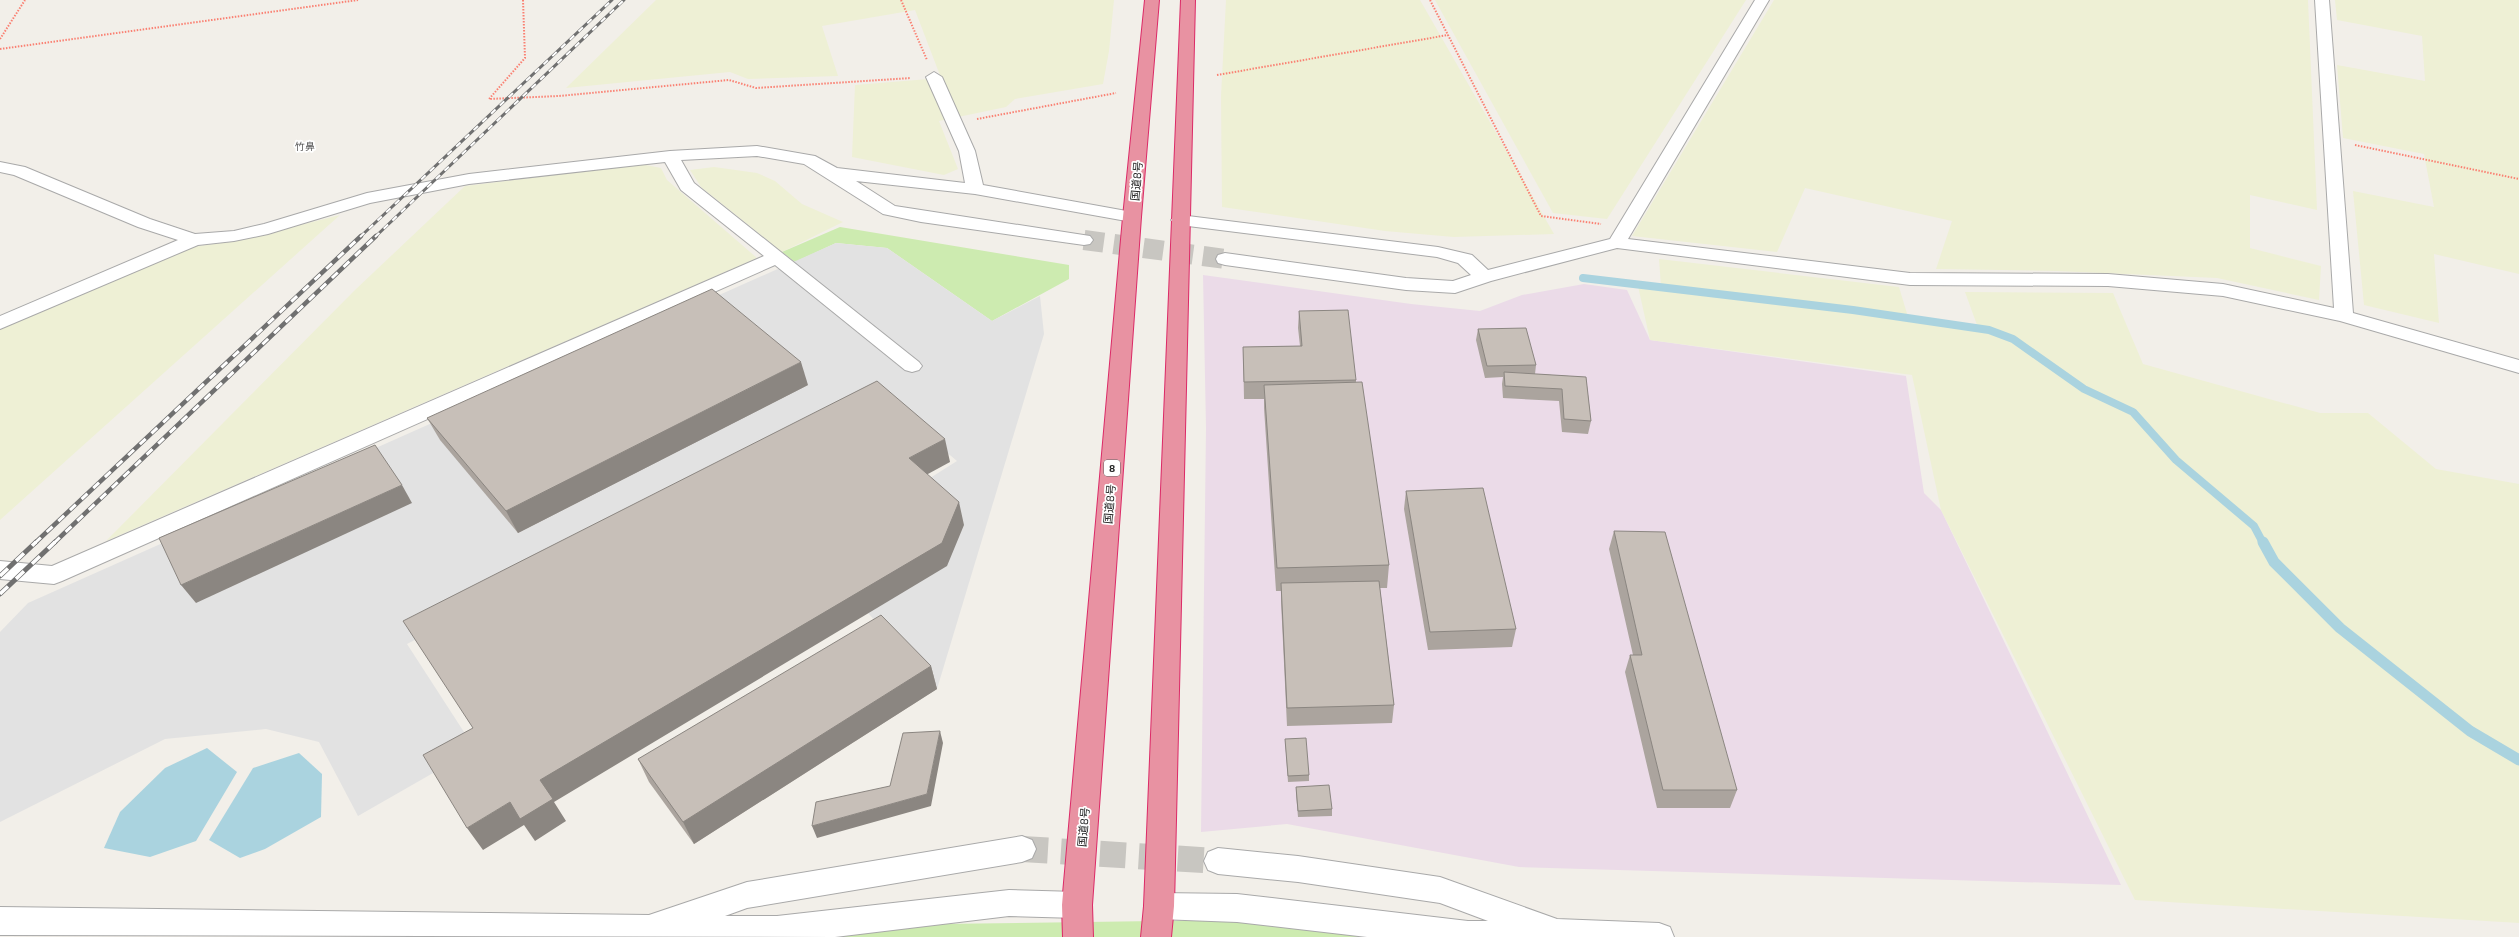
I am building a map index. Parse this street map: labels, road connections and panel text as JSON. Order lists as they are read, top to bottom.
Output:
{
  "streets": {
    "highway": ["国道8号", "8"]
  },
  "districts": ["竹鼻"]
}
